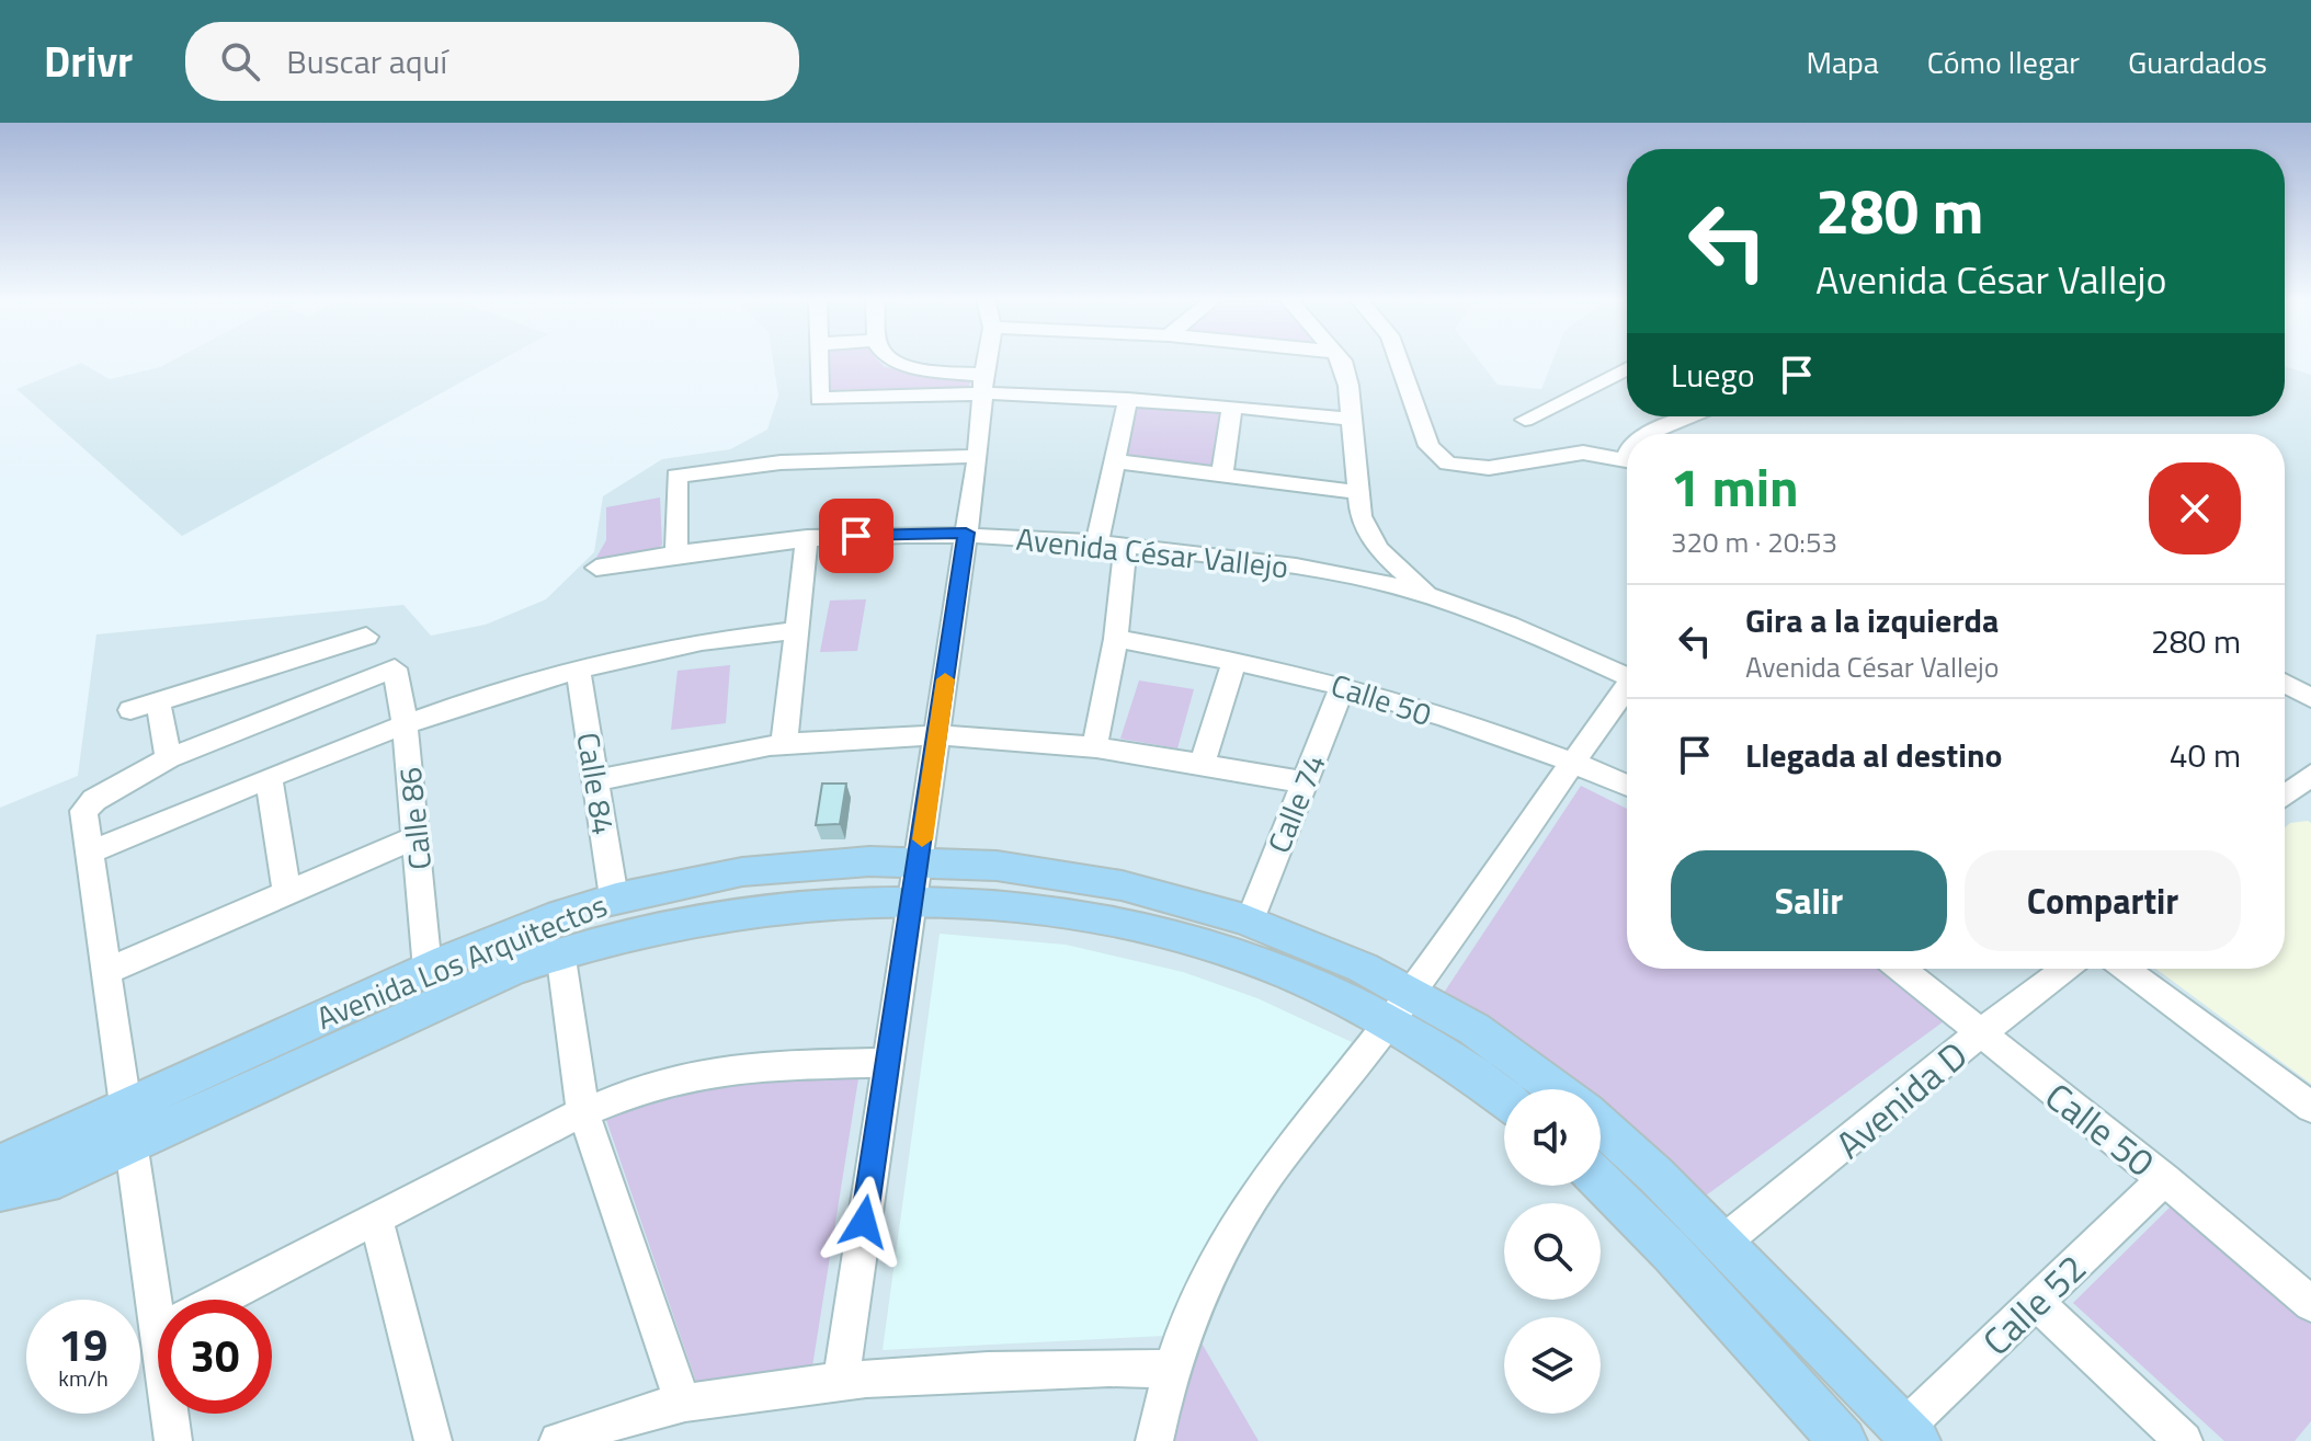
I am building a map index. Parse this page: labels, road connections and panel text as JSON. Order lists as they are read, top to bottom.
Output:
{
  "streets": {
    "main road": ["Avenida Los Arquitectos"],
    "street": [
      "Avenida César Vallejo",
      "Calle 50",
      "Calle 84",
      "Calle 74",
      "Calle 86",
      "Avenida D",
      "Calle 52"
    ]
  },
  "crossings": [
    ["Calle 50", "Calle 74"],
    ["Calle 50", "Avenida D"],
    ["Calle 50", "Calle 52"],
    ["Calle 84", "Avenida Los Arquitectos"],
    ["Calle 74", "Avenida Los Arquitectos"],
    ["Calle 86", "Avenida Los Arquitectos"]
  ],
  "page": {
    "header": "Drivr",
    "search": "Buscar aquí",
    "nav": ["Mapa", "Cómo llegar", "Guardados"],
    "turn": ["280 m", "Avenida César Vallejo"],
    "then": "Luego",
    "heading": ["1 min", "320 m · 20:53"],
    "list": [
      {
        "name": "Gira a la izquierda",
        "note": "Avenida César Vallejo",
        "value": "280 m"
      },
      {
        "name": "Llegada al destino",
        "value": "40 m"
      }
    ],
    "buttons": ["Salir", "Compartir"],
    "speed": "19 km/h",
    "limit": "30"
  }
}
